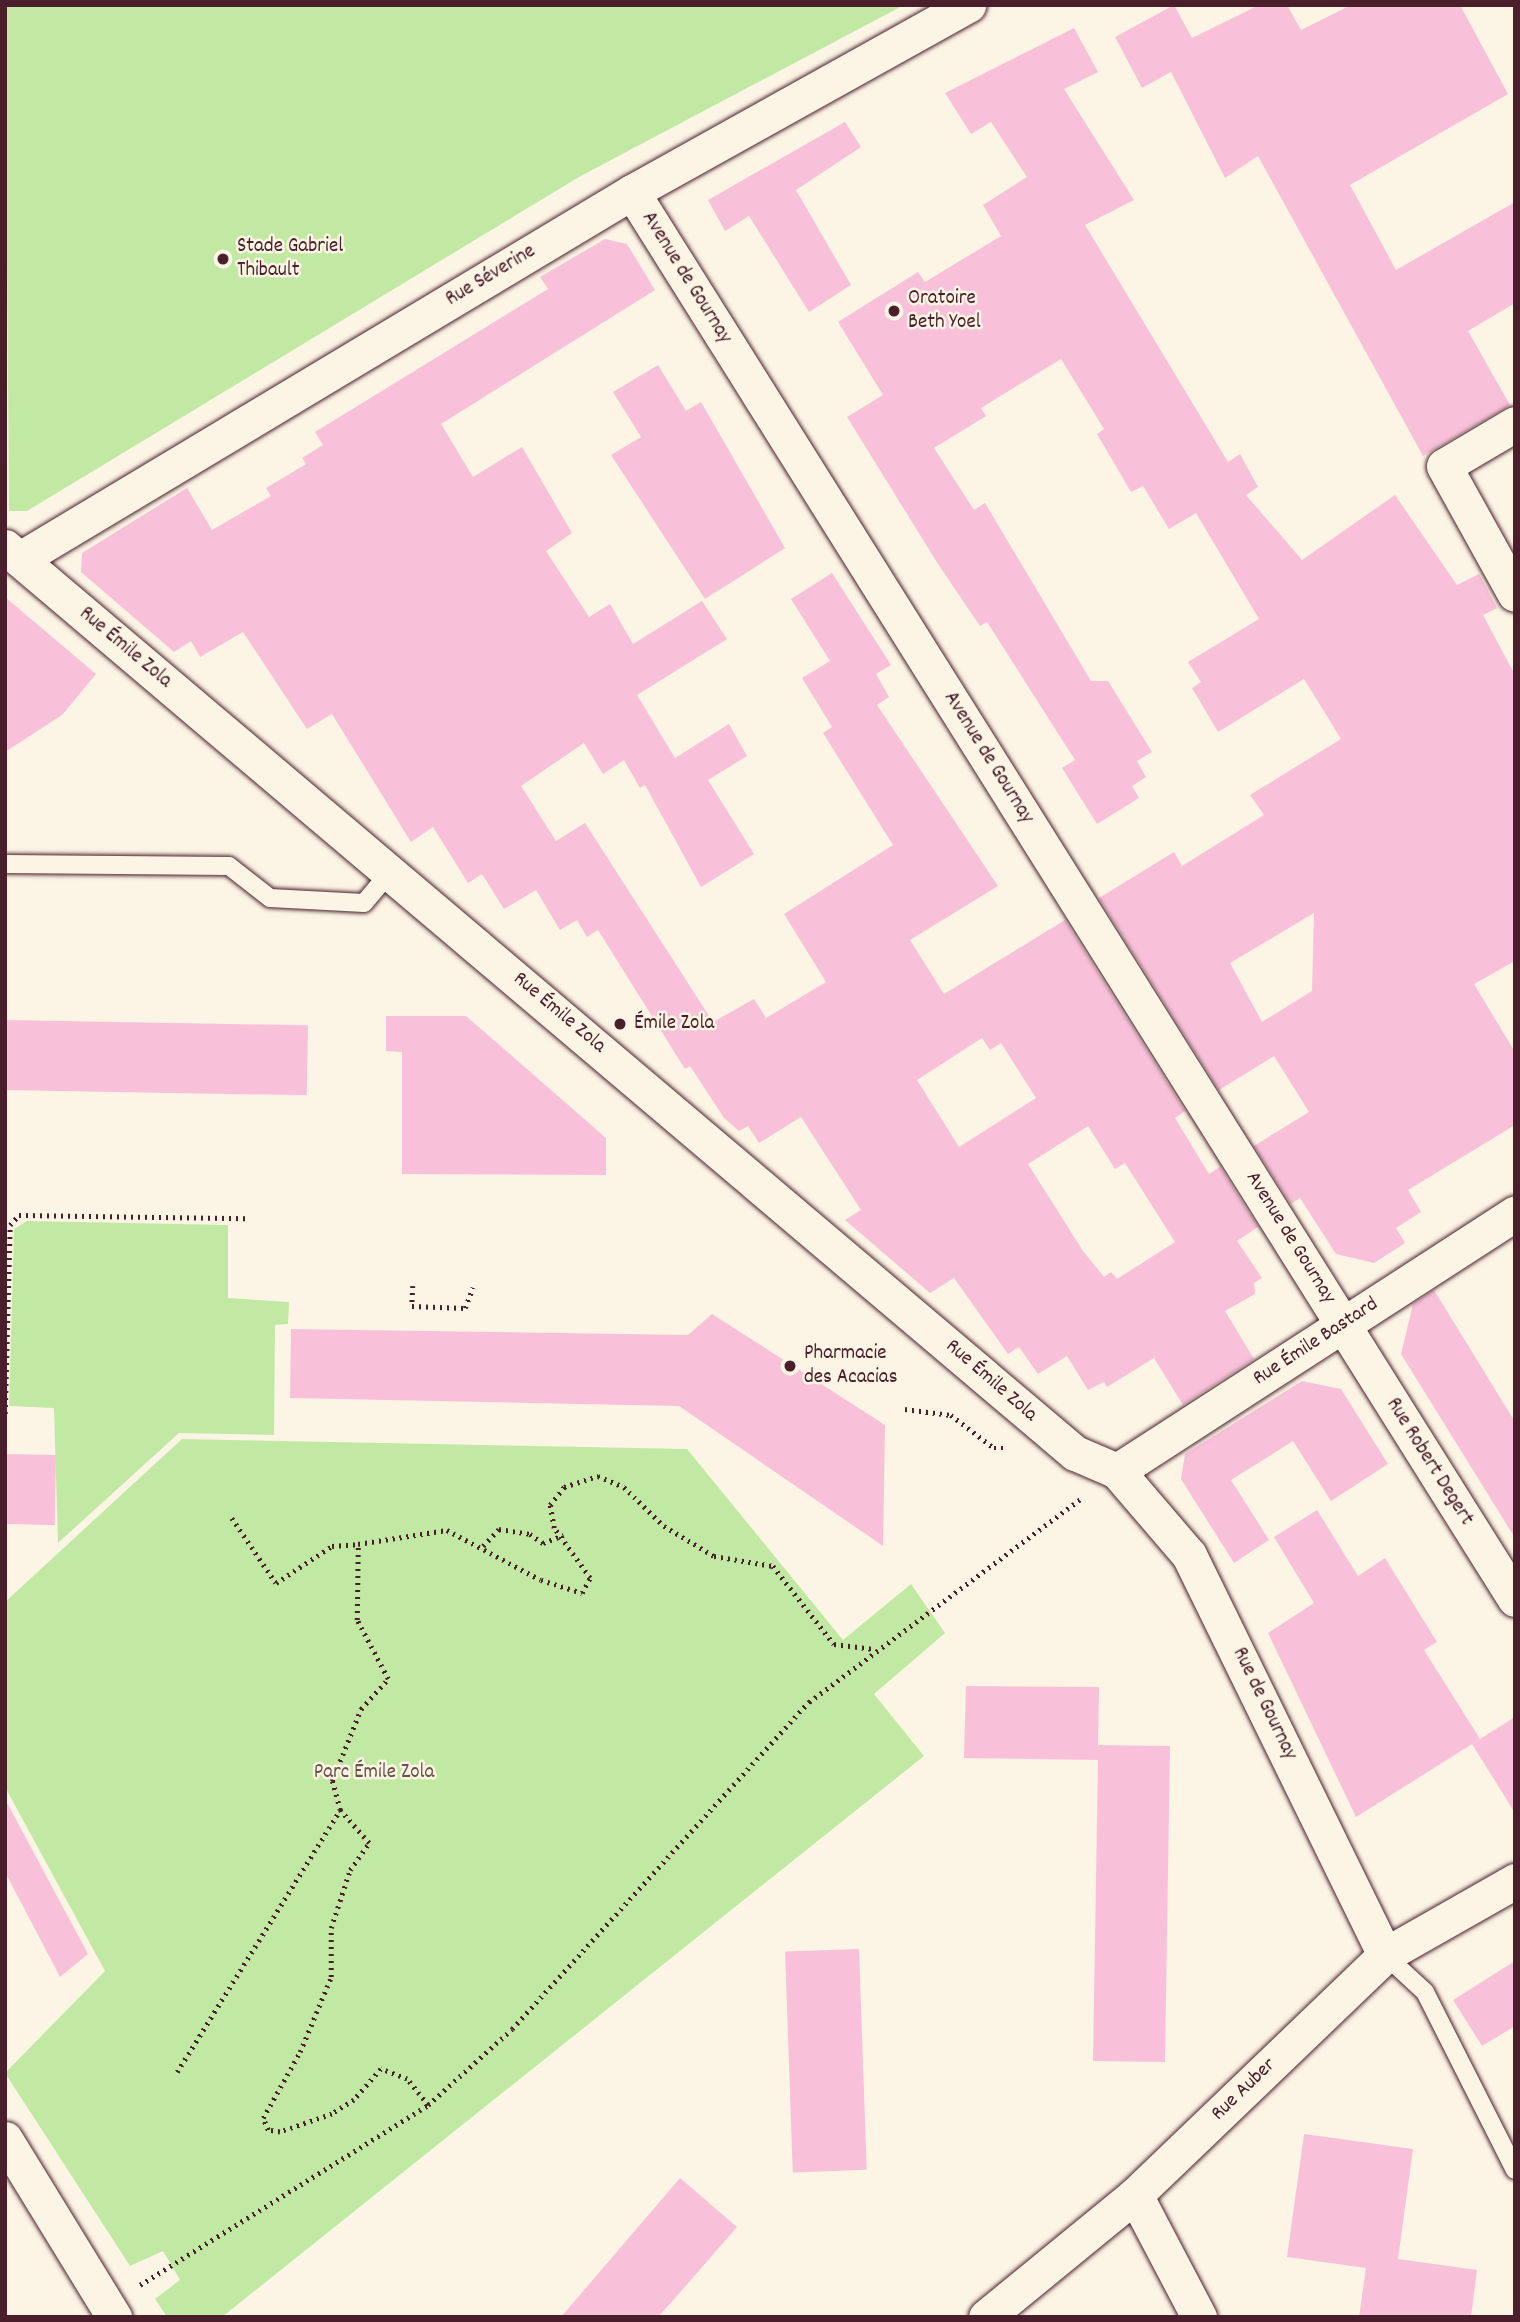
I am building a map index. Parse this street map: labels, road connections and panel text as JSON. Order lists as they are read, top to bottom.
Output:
{
  "streets": {
    "street": [
      "Rue Séverine",
      "Avenue de Gournay",
      "Rue Émile Zola",
      "Rue Émile Bastard",
      "Rue Robert Degert",
      "Rue de Gournay",
      "Rue Auber"
    ]
  },
  "crossings": [
    ["Rue Séverine", "Avenue de Gournay"],
    ["Rue Séverine", "Rue Émile Zola"],
    ["Avenue de Gournay", "Rue Émile Bastard"],
    ["Avenue de Gournay", "Rue Robert Degert"],
    ["Rue Émile Zola", "Rue Émile Bastard"],
    ["Rue Émile Zola", "Rue de Gournay"],
    ["Rue Émile Bastard", "Rue Robert Degert"],
    ["Rue Émile Bastard", "Rue de Gournay"],
    ["Rue de Gournay", "Rue Auber"]
  ],
  "parks": ["Parc Émile Zola"],
  "places": [
    "Stade Gabriel Thibault",
    "Oratoire Beth Yoel",
    "Émile Zola",
    "Pharmacie des Acacias"
  ]
}
